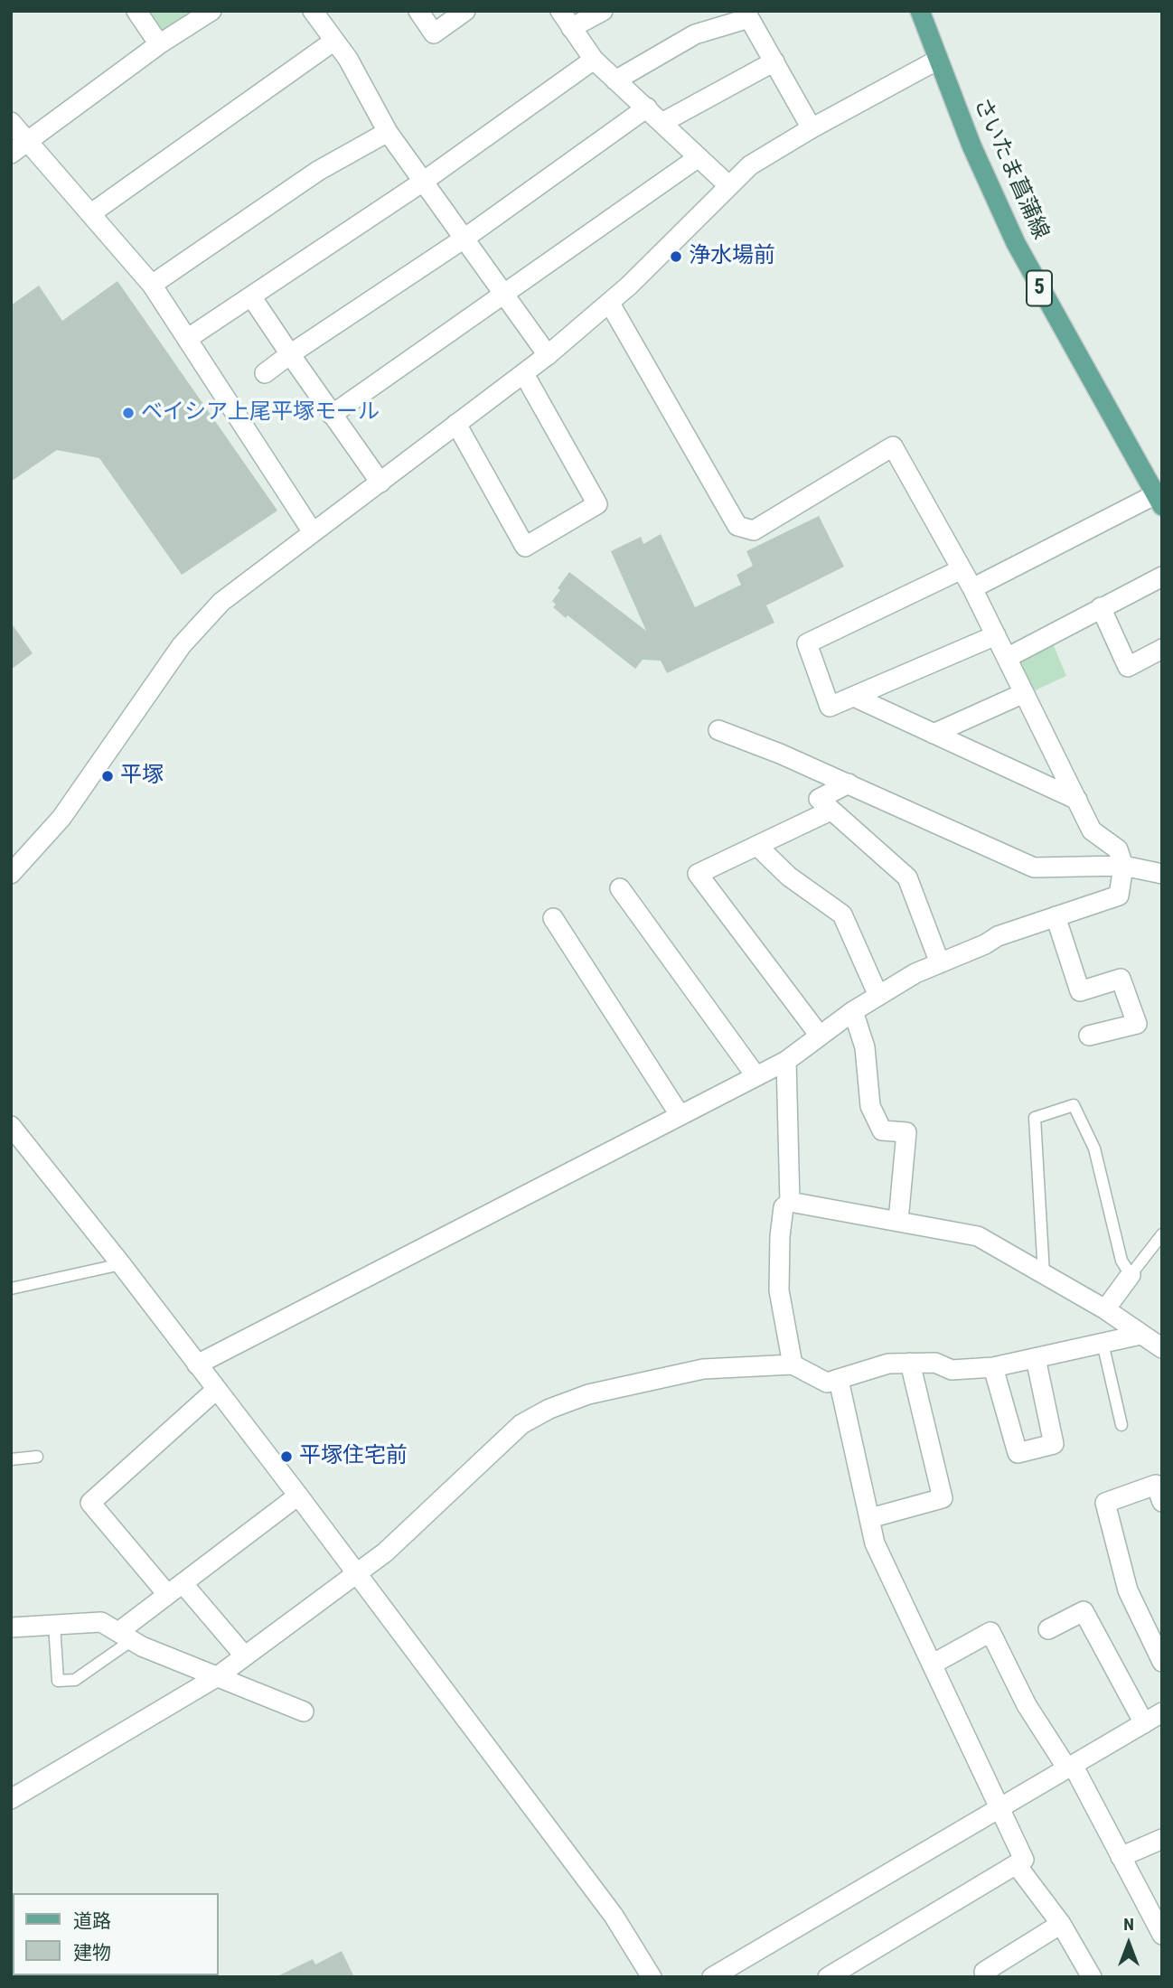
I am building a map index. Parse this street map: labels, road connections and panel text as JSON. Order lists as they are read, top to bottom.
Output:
{
  "streets": {
    "main road": ["さいたま菖蒲線", "5"]
  },
  "places": [
    "浄水場前",
    "ベイシア上尾平塚モール",
    "平塚",
    "平塚住宅前"
  ],
  "legend": ["道路", "建物"],
  "north": "top"
}
